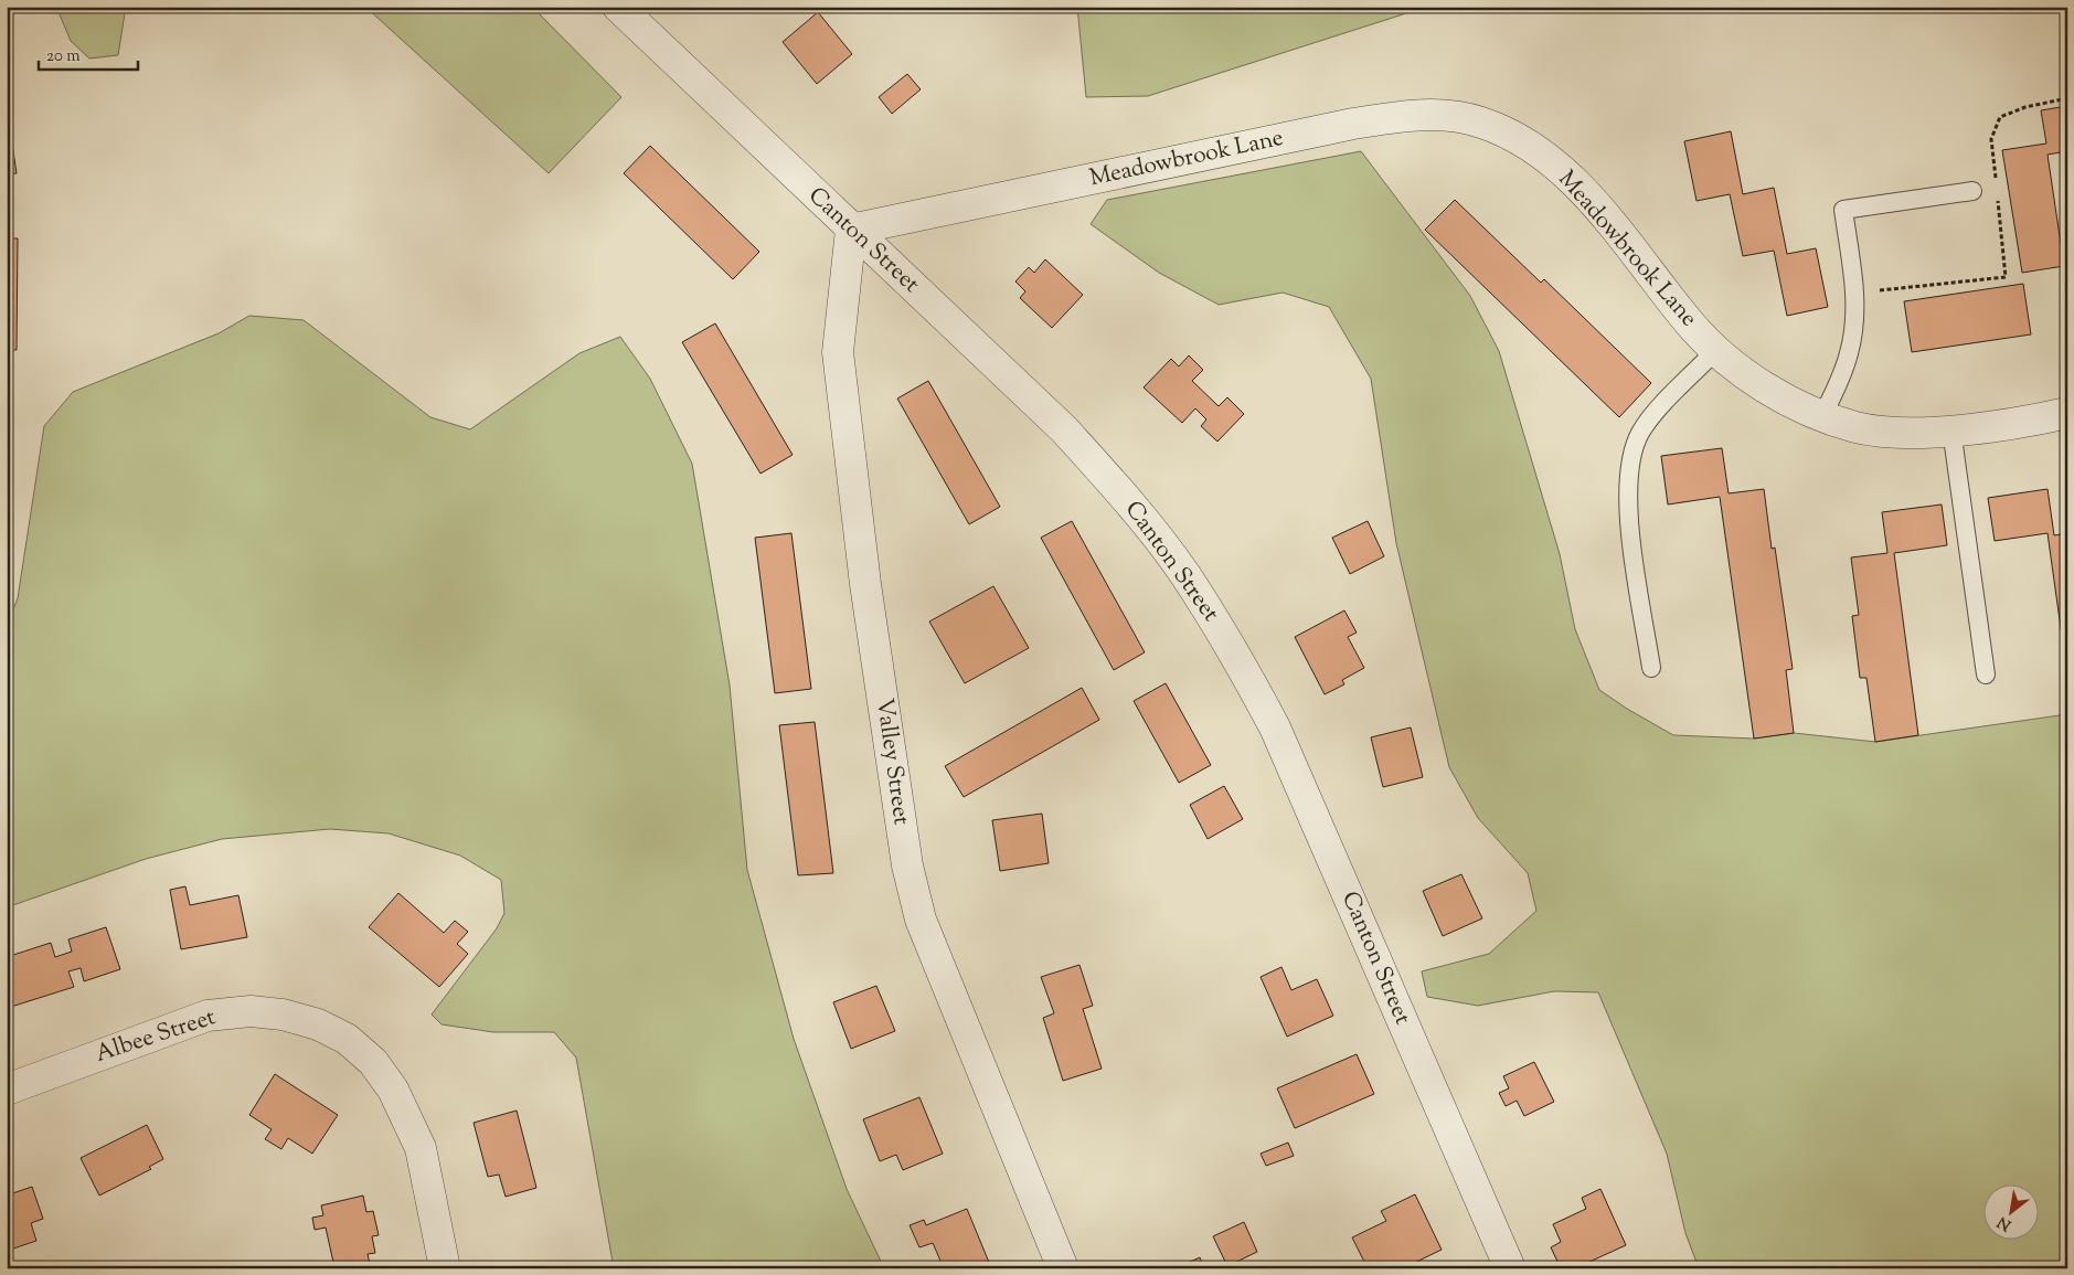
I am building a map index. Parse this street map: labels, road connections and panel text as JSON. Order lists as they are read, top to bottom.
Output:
{
  "streets": {
    "street": [
      "Meadowbrook Lane",
      "Canton Street",
      "Valley Street",
      "Albee Street"
    ]
  },
  "crossings": [
    ["Meadowbrook Lane", "Canton Street"],
    ["Meadowbrook Lane", "Valley Street"],
    ["Canton Street", "Valley Street"]
  ],
  "scale_bar": "20 m",
  "north": "bottom left"
}
